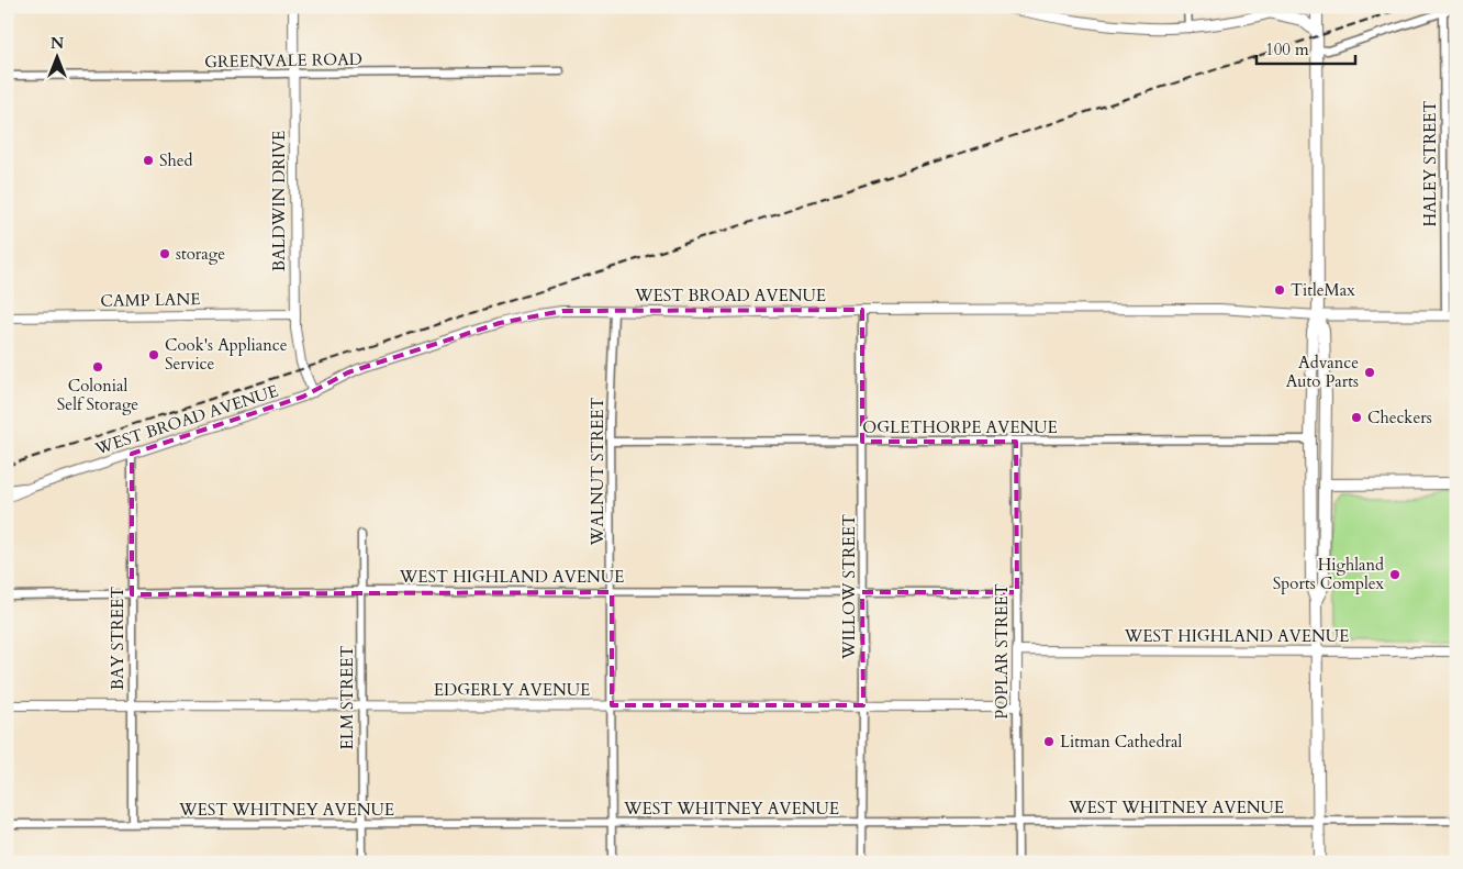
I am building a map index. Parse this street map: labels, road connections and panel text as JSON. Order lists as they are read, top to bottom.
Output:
{
  "streets": {
    "main road": ["WEST BROAD AVENUE"],
    "street": [
      "GREENVALE ROAD",
      "HALEY STREET",
      "BALDWIN DRIVE",
      "CAMP LANE",
      "OGLETHORPE AVENUE",
      "WALNUT STREET",
      "WEST HIGHLAND AVENUE",
      "WILLOW STREET",
      "BAY STREET",
      "POPLAR STREET",
      "EDGERLY AVENUE",
      "ELM STREET",
      "WEST WHITNEY AVENUE"
    ]
  },
  "crossings": [
    ["GREENVALE ROAD", "BALDWIN DRIVE"],
    ["HALEY STREET", "WEST BROAD AVENUE"],
    ["BALDWIN DRIVE", "WEST BROAD AVENUE"],
    ["BALDWIN DRIVE", "CAMP LANE"],
    ["WEST BROAD AVENUE", "WALNUT STREET"],
    ["WEST BROAD AVENUE", "WILLOW STREET"],
    ["WEST BROAD AVENUE", "BAY STREET"],
    ["OGLETHORPE AVENUE", "WALNUT STREET"],
    ["OGLETHORPE AVENUE", "WILLOW STREET"],
    ["OGLETHORPE AVENUE", "POPLAR STREET"],
    ["WALNUT STREET", "WEST HIGHLAND AVENUE"],
    ["WALNUT STREET", "EDGERLY AVENUE"],
    ["WALNUT STREET", "WEST WHITNEY AVENUE"],
    ["WEST HIGHLAND AVENUE", "WILLOW STREET"],
    ["WEST HIGHLAND AVENUE", "BAY STREET"],
    ["WEST HIGHLAND AVENUE", "POPLAR STREET"],
    ["WEST HIGHLAND AVENUE", "ELM STREET"],
    ["WILLOW STREET", "EDGERLY AVENUE"],
    ["WILLOW STREET", "WEST WHITNEY AVENUE"],
    ["BAY STREET", "EDGERLY AVENUE"],
    ["BAY STREET", "WEST WHITNEY AVENUE"],
    ["POPLAR STREET", "EDGERLY AVENUE"],
    ["POPLAR STREET", "WEST WHITNEY AVENUE"],
    ["EDGERLY AVENUE", "ELM STREET"],
    ["ELM STREET", "WEST WHITNEY AVENUE"]
  ],
  "places": [
    "Shed",
    "storage",
    "TitleMax",
    "Cook's Appliance Service",
    "Colonial Self Storage",
    "Advance Auto Parts",
    "Checkers",
    "Highland Sports Complex",
    "Litman Cathedral"
  ],
  "scale_bar": "100 m",
  "north": "top"
}
